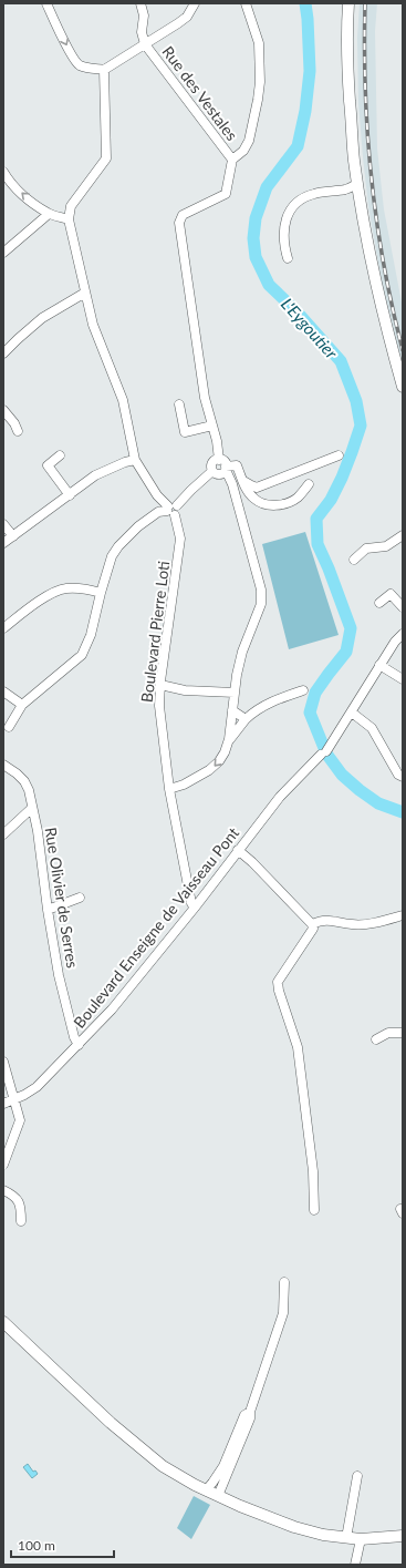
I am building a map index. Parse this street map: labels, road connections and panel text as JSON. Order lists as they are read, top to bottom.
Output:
{
  "streets": {
    "street": [
      "Rue des Vestales",
      "Boulevard Pierre Loti",
      "Rue Olivier de Serres",
      "Boulevard Enseigne de Vaisseau Pont"
    ]
  },
  "crossings": [
    ["Boulevard Pierre Loti", "Boulevard Enseigne de Vaisseau Pont"],
    ["Rue Olivier de Serres", "Boulevard Enseigne de Vaisseau Pont"]
  ],
  "water": ["L'Eygoutier"],
  "scale_bar": "100 m"
}
